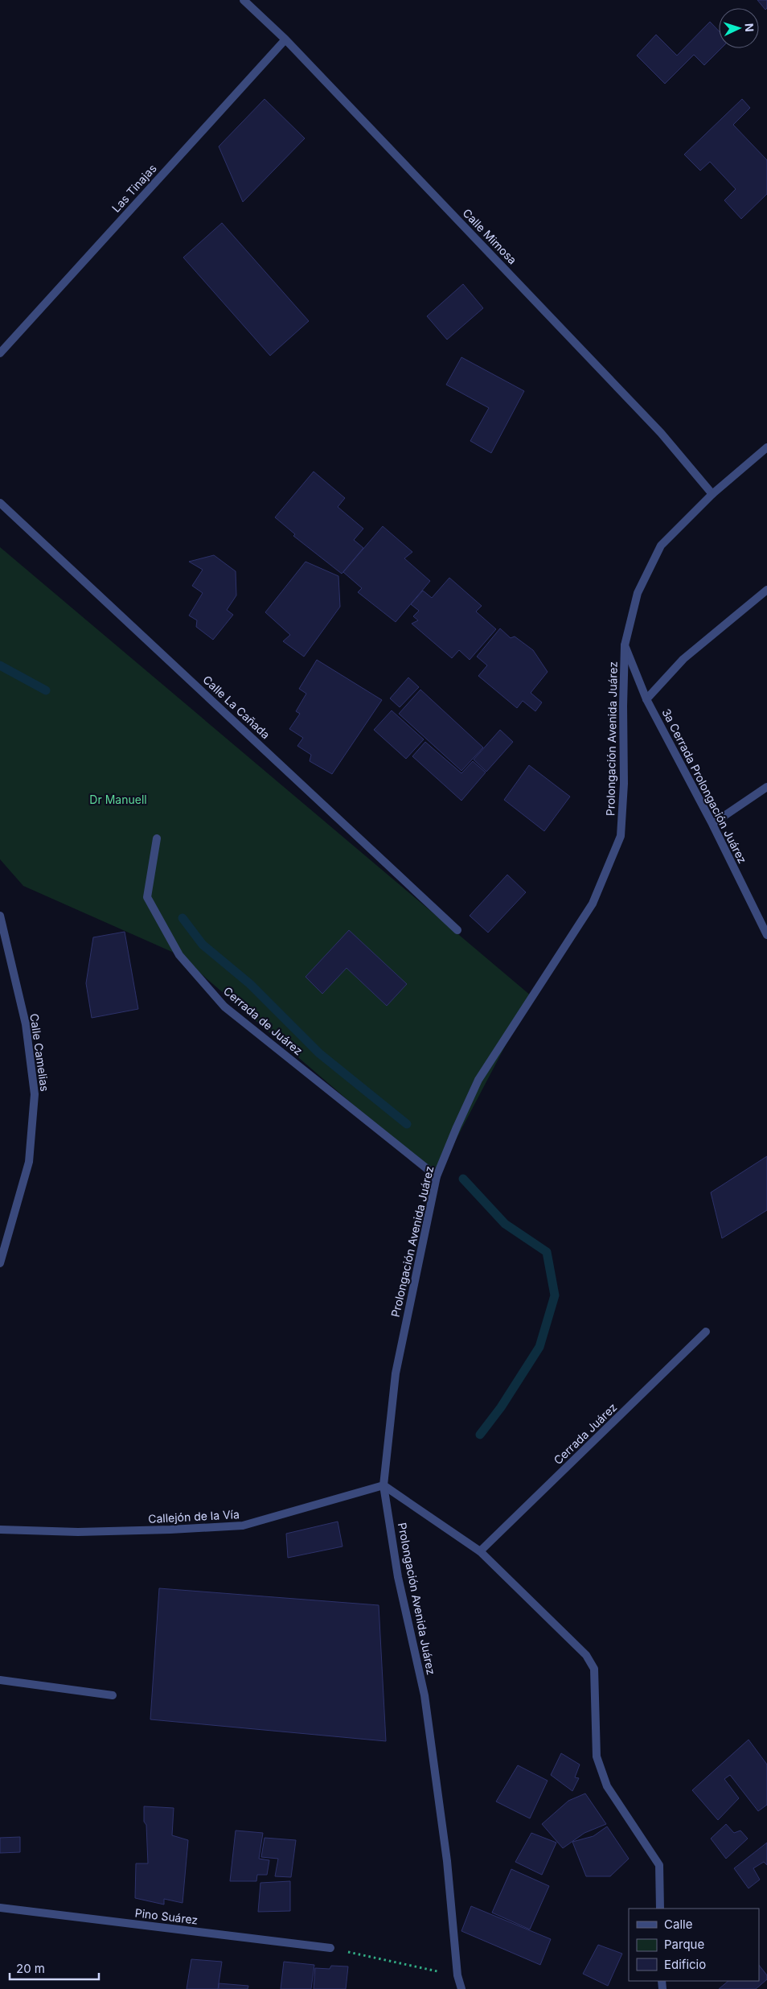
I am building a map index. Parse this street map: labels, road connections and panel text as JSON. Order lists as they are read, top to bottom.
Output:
{
  "streets": {
    "street": [
      "Las Tinajas",
      "Calle Mimosa",
      "Calle La Cañada",
      "Prolongación Avenida Juárez",
      "3a Cerrada Prolongación Juárez",
      "Cerrada de Juárez",
      "Calle Camelias",
      "Cerrada Juárez",
      "Callejón de la Vía",
      "Pino Suárez"
    ]
  },
  "crossings": [
    ["Las Tinajas", "Calle Mimosa"],
    ["Calle Mimosa", "Prolongación Avenida Juárez"],
    ["Prolongación Avenida Juárez", "3a Cerrada Prolongación Juárez"],
    ["Prolongación Avenida Juárez", "Cerrada de Juárez"],
    ["Prolongación Avenida Juárez", "Callejón de la Vía"]
  ],
  "parks": ["Dr Manuell"],
  "legend": ["Calle", "Parque", "Edificio"],
  "scale_bar": "20 m",
  "north": "right"
}
